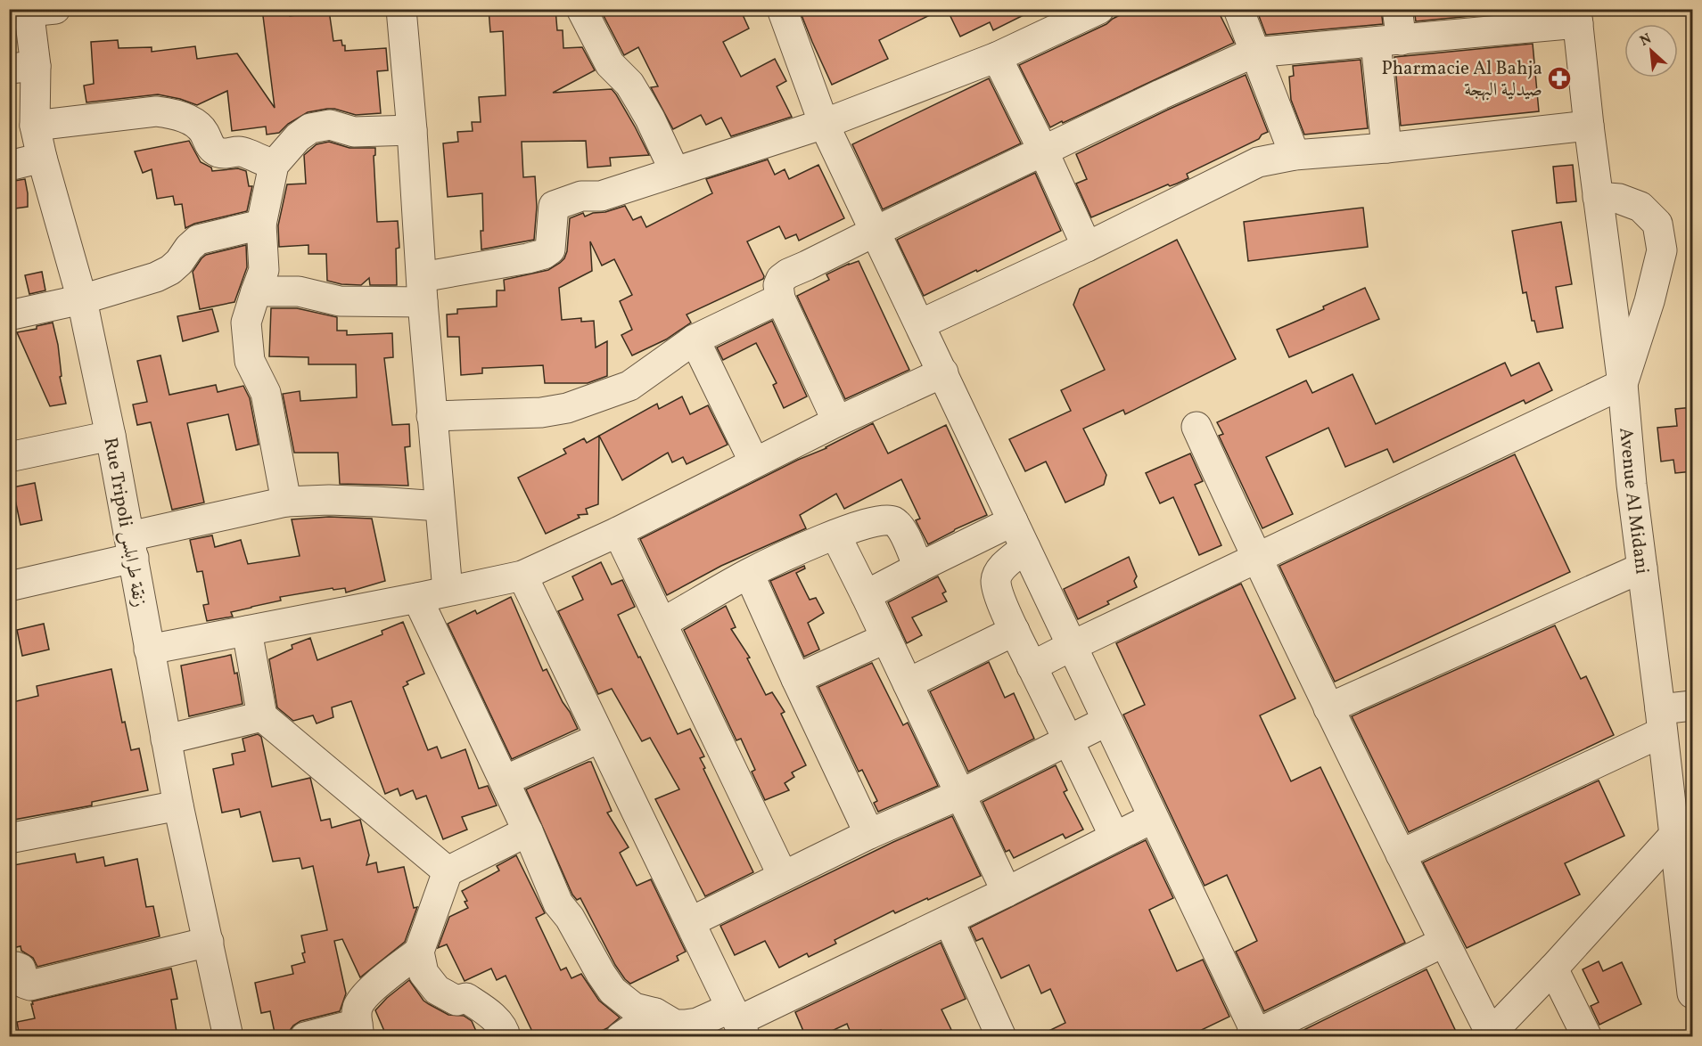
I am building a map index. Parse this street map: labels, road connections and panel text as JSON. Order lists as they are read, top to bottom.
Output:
{
  "streets": {
    "street": ["Avenue Al Midani", "Rue Tripoli زنقة طرابلس"]
  },
  "places": {
    "pharmacy": ["Pharmacie Al Bahja صيدلية البهجة"]
  },
  "north": "top left"
}
